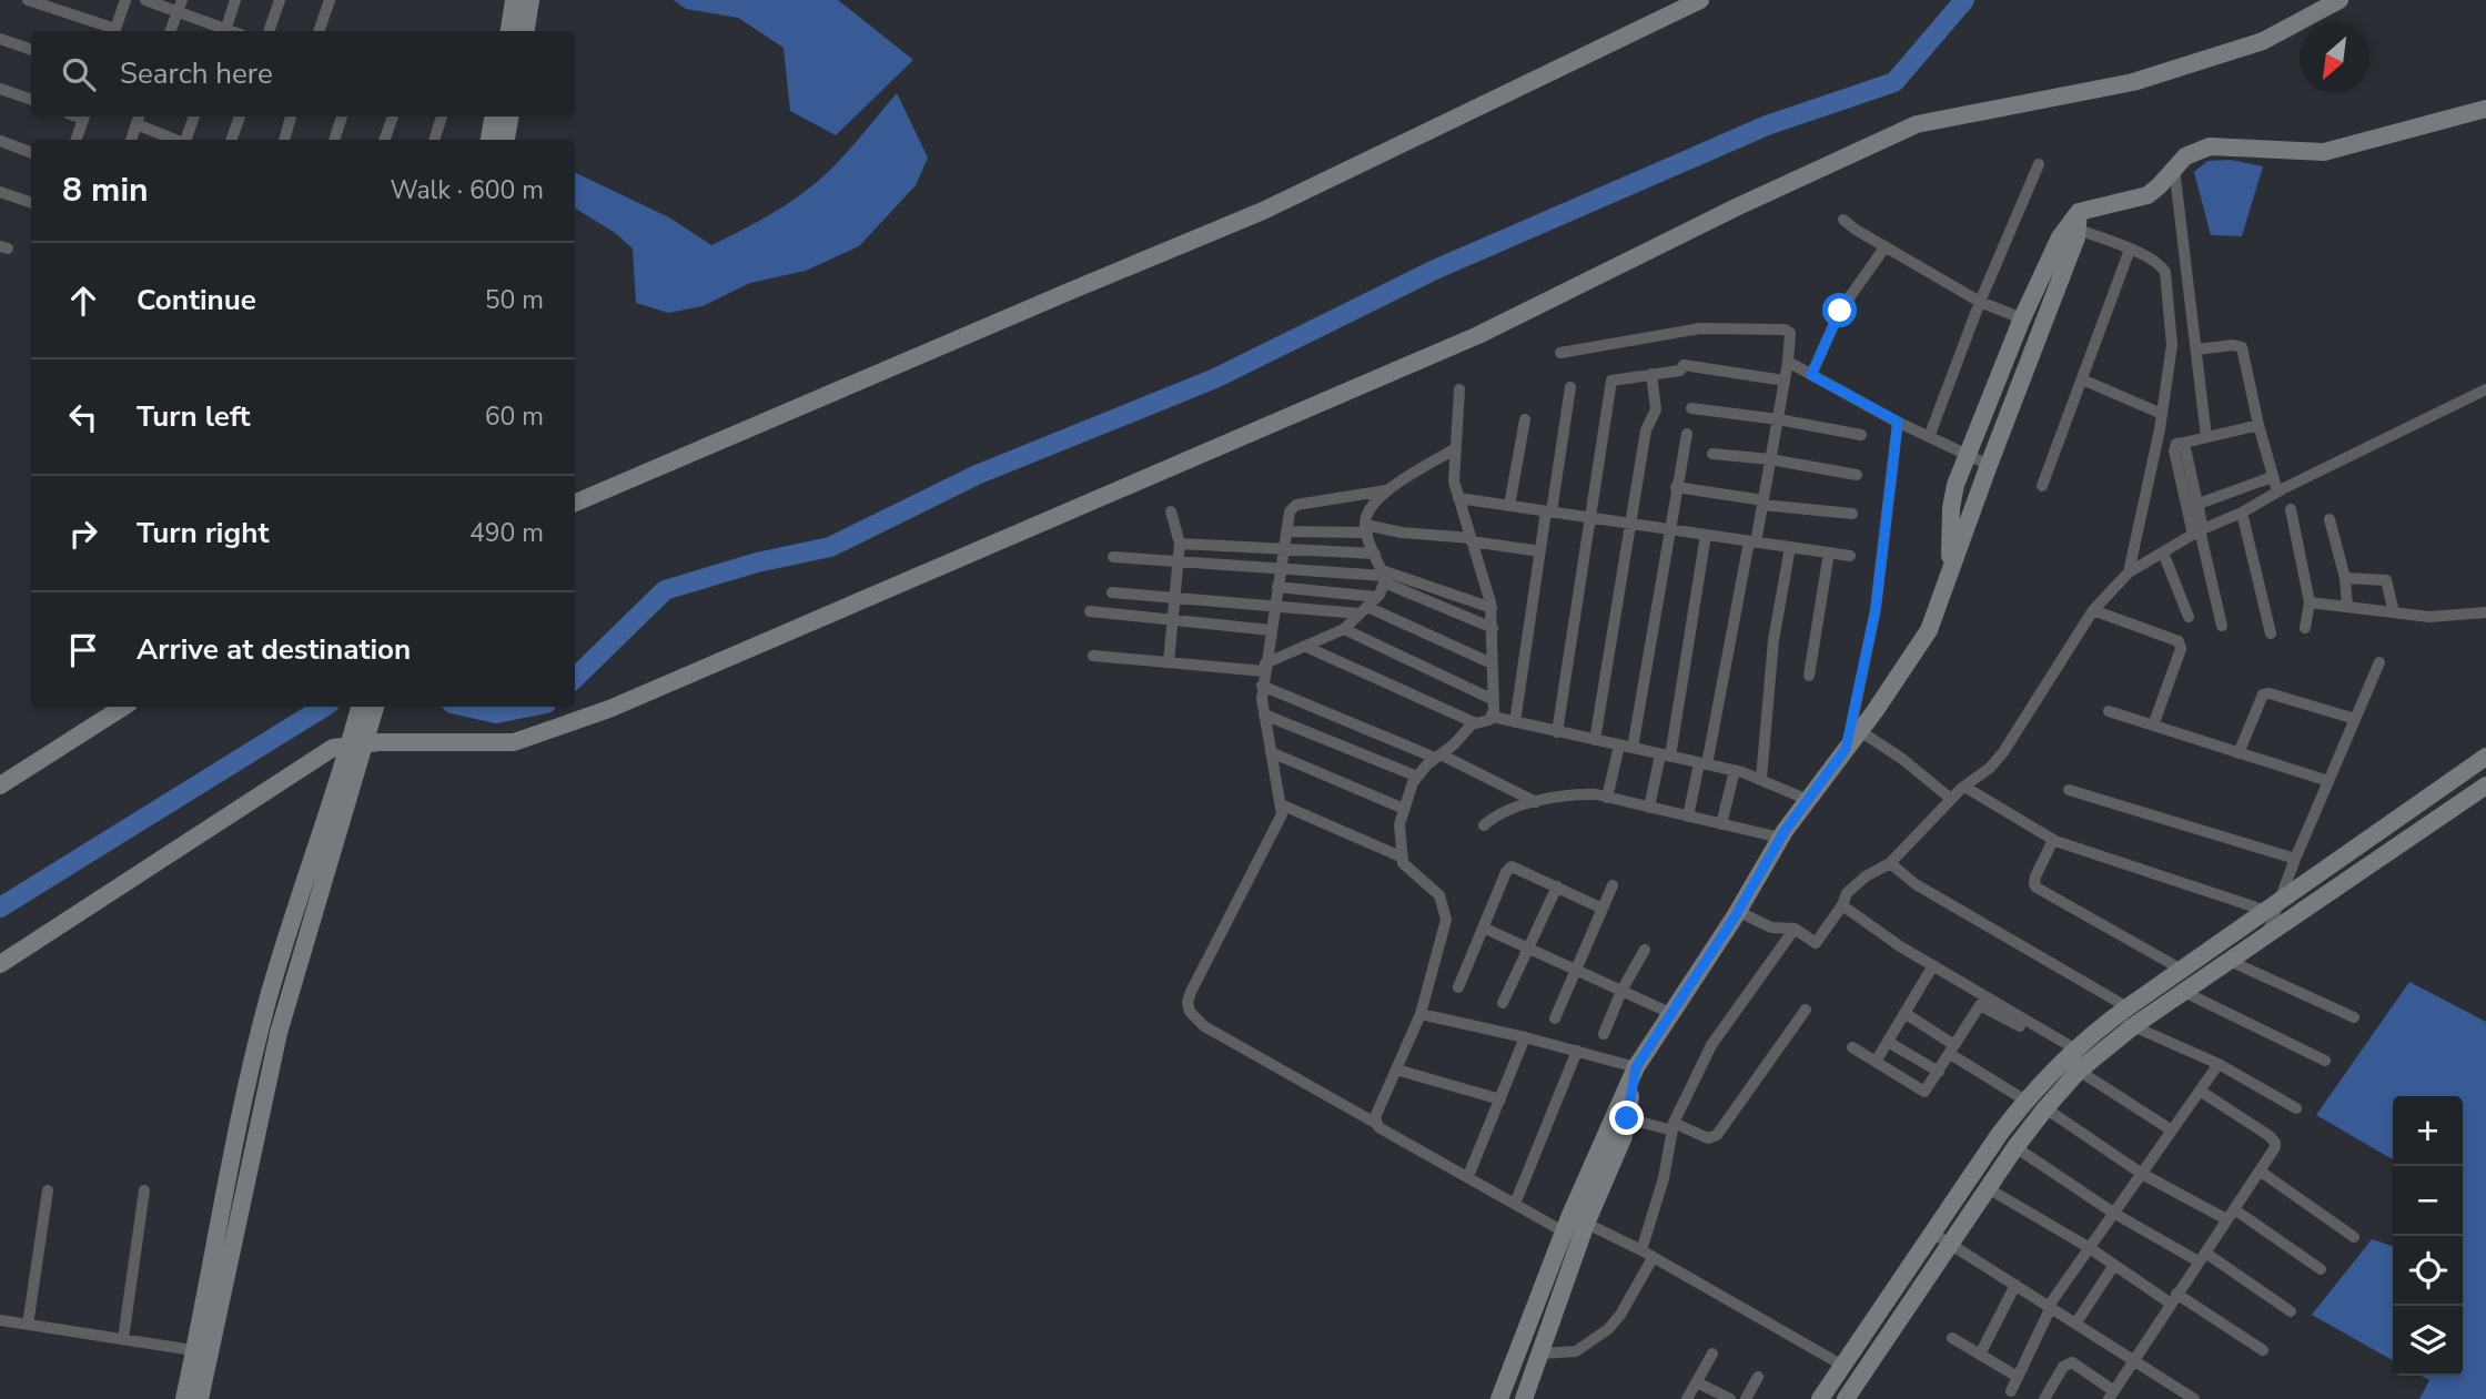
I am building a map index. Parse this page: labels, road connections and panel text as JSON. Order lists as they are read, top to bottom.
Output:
{
  "north": "bottom left",
  "page": {
    "search": "Search here",
    "heading": ["8 min", "Walk · 600 m"],
    "list": [
      ["Continue", "50 m"],
      ["Turn left", "60 m"],
      ["Turn right", "490 m"],
      "Arrive at destination"
    ],
    "map_buttons": ["+", "−"]
  }
}
